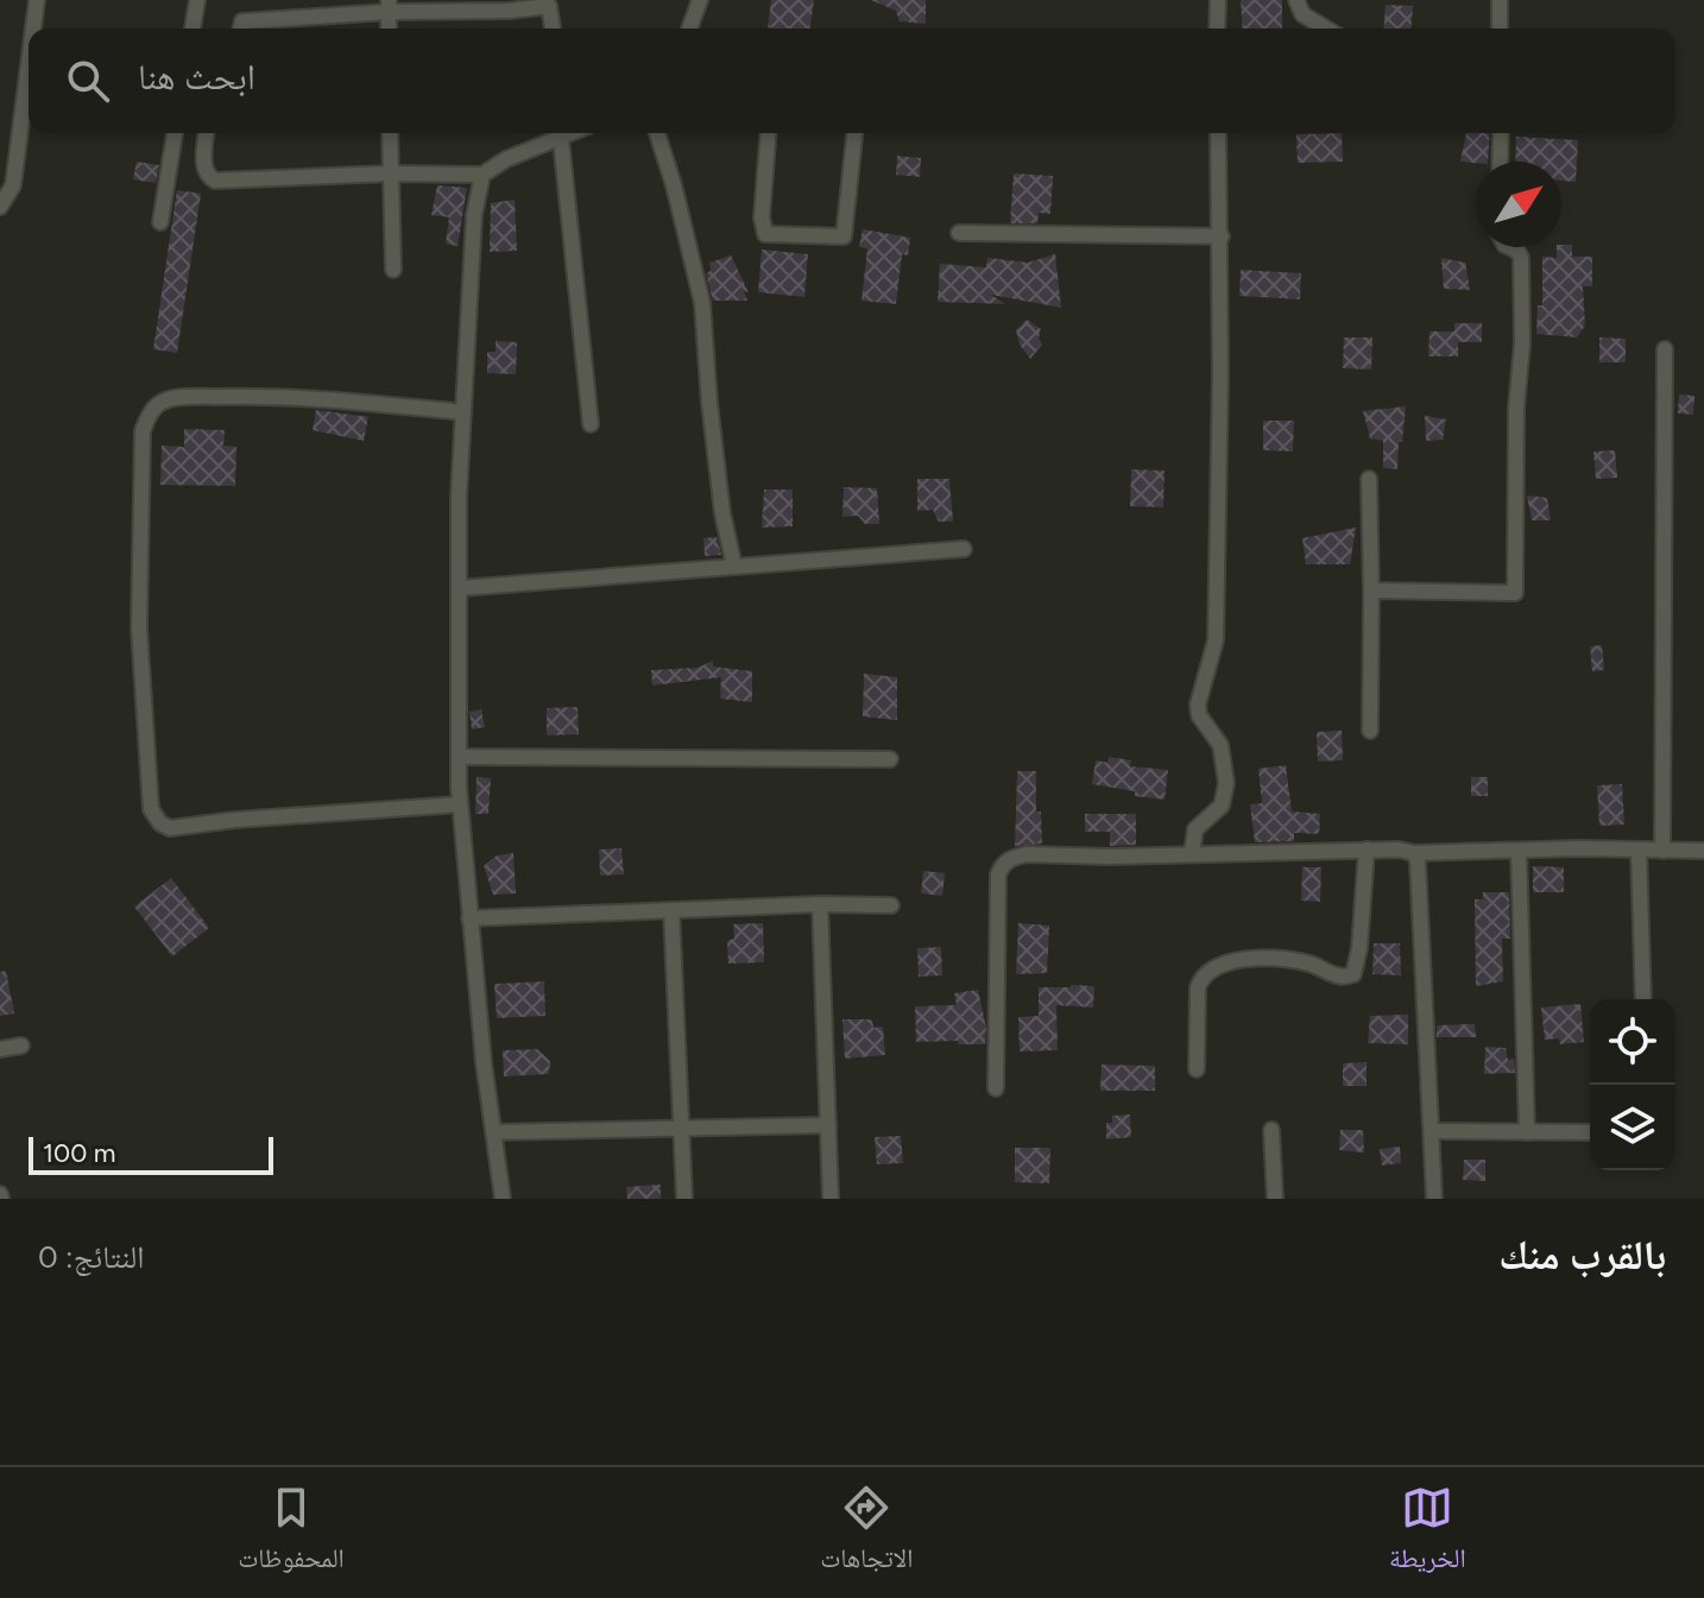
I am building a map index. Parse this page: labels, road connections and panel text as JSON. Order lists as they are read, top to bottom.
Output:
{
  "scale_bar": "100 m",
  "north": "top right",
  "page": {
    "search": "ابحث هنا",
    "scale": "100 m",
    "heading": ["بالقرب منك", "النتائج: 0"],
    "nav": ["الخريطة", "الاتجاهات", "المحفوظات"]
  }
}
